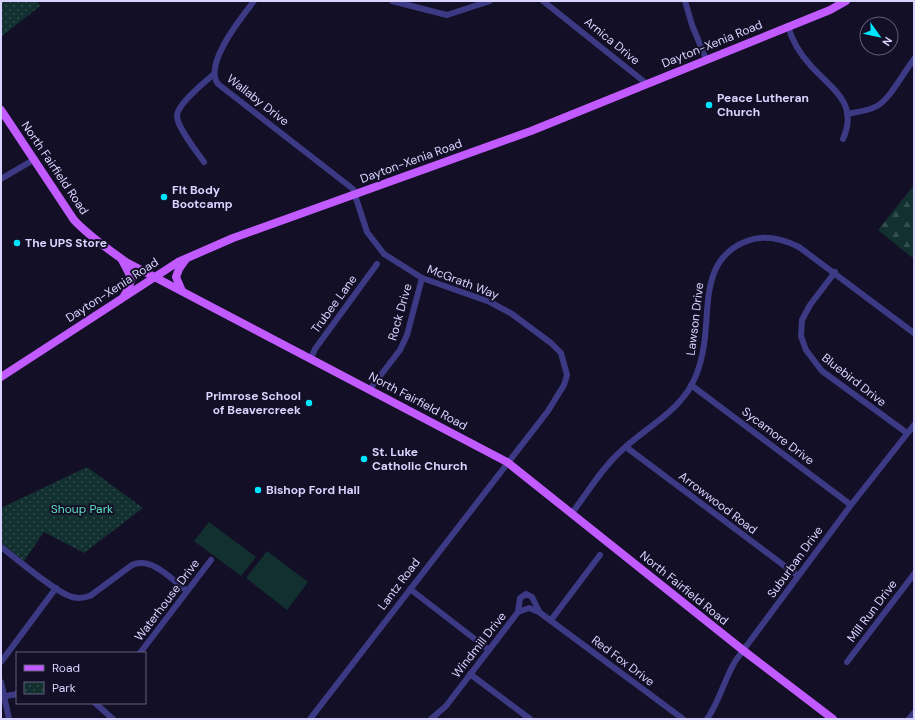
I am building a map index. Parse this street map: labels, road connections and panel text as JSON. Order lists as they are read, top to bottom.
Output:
{
  "streets": {
    "main road": ["Dayton-Xenia Road", "North Fairfield Road"],
    "street": [
      "Arnica Drive",
      "Wallaby Drive",
      "McGrath Way",
      "Trubee Lane",
      "Rock Drive",
      "Lawson Drive",
      "Bluebird Drive",
      "Sycamore Drive",
      "Arrowwood Road",
      "Suburban Drive",
      "Lantz Road",
      "Waterhouse Drive",
      "Mill Run Drive",
      "Windmill Drive",
      "Red Fox Drive"
    ]
  },
  "crossings": [
    ["Arnica Drive", "Dayton-Xenia Road"],
    ["Dayton-Xenia Road", "Wallaby Drive"],
    ["Dayton-Xenia Road", "North Fairfield Road"],
    ["Dayton-Xenia Road", "McGrath Way"],
    ["Wallaby Drive", "McGrath Way"],
    ["North Fairfield Road", "McGrath Way"],
    ["North Fairfield Road", "Trubee Lane"],
    ["North Fairfield Road", "Rock Drive"],
    ["North Fairfield Road", "Lawson Drive"],
    ["North Fairfield Road", "Suburban Drive"],
    ["North Fairfield Road", "Lantz Road"],
    ["McGrath Way", "Rock Drive"],
    ["McGrath Way", "Lantz Road"],
    ["Lawson Drive", "Bluebird Drive"],
    ["Lawson Drive", "Sycamore Drive"],
    ["Lawson Drive", "Arrowwood Road"],
    ["Bluebird Drive", "Suburban Drive"],
    ["Sycamore Drive", "Suburban Drive"],
    ["Arrowwood Road", "Suburban Drive"]
  ],
  "parks": ["Shoup Park"],
  "places": [
    "Peace Lutheran Church",
    "FIt Body Bootcamp",
    "The UPS Store",
    "Primrose School of Beavercreek",
    "St. Luke Catholic Church",
    "Bishop Ford Hall"
  ],
  "legend": ["Road", "Park"],
  "north": "bottom right"
}
